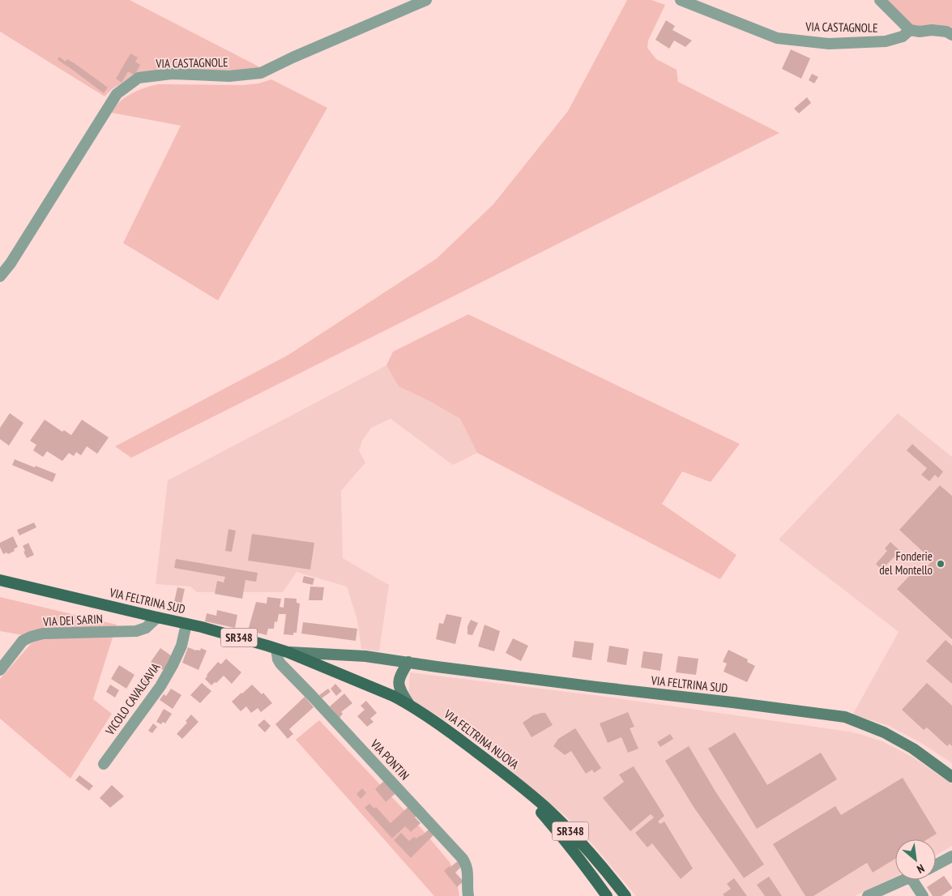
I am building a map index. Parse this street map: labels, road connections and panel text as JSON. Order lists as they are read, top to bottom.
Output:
{
  "streets": {
    "main road": ["VIA FELTRINA SUD", "SR348", "VIA FELTRINA NUOVA"],
    "street": [
      "VIA CASTAGNOLE",
      "VIA DEI SARIN",
      "VICOLO CAVALCAVIA",
      "VIA PONTIN"
    ]
  },
  "crossings": [
    ["VIA FELTRINA SUD", "VIA DEI SARIN"],
    ["VIA FELTRINA SUD", "VICOLO CAVALCAVIA"],
    ["VIA FELTRINA SUD", "VIA FELTRINA NUOVA"],
    ["VIA FELTRINA SUD", "VIA PONTIN"]
  ],
  "places": ["Fonderie del Montello"],
  "north": "bottom right"
}
